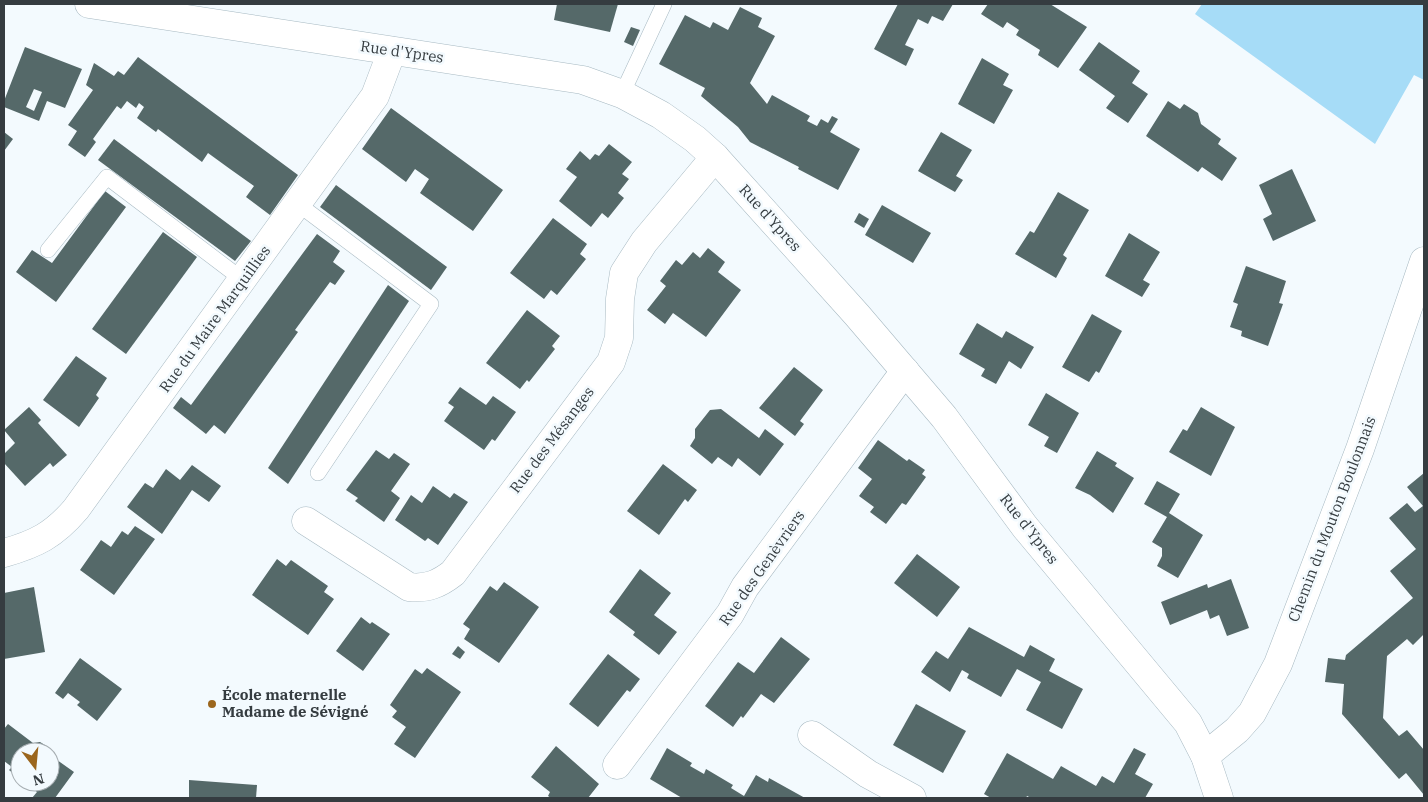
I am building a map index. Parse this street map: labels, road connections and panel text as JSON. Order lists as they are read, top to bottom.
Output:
{
  "streets": {
    "street": [
      "Rue d'Ypres",
      "Rue du Maire Marquillies",
      "Rue des Mésanges",
      "Chemin du Mouton Boulonnais",
      "Rue des Genèvriers"
    ]
  },
  "crossings": [
    ["Rue d'Ypres", "Rue du Maire Marquillies"],
    ["Rue d'Ypres", "Rue des Mésanges"],
    ["Rue d'Ypres", "Chemin du Mouton Boulonnais"],
    ["Rue d'Ypres", "Rue des Genèvriers"]
  ],
  "places": ["École maternelle Madame de Sévigné"],
  "north": "bottom"
}
